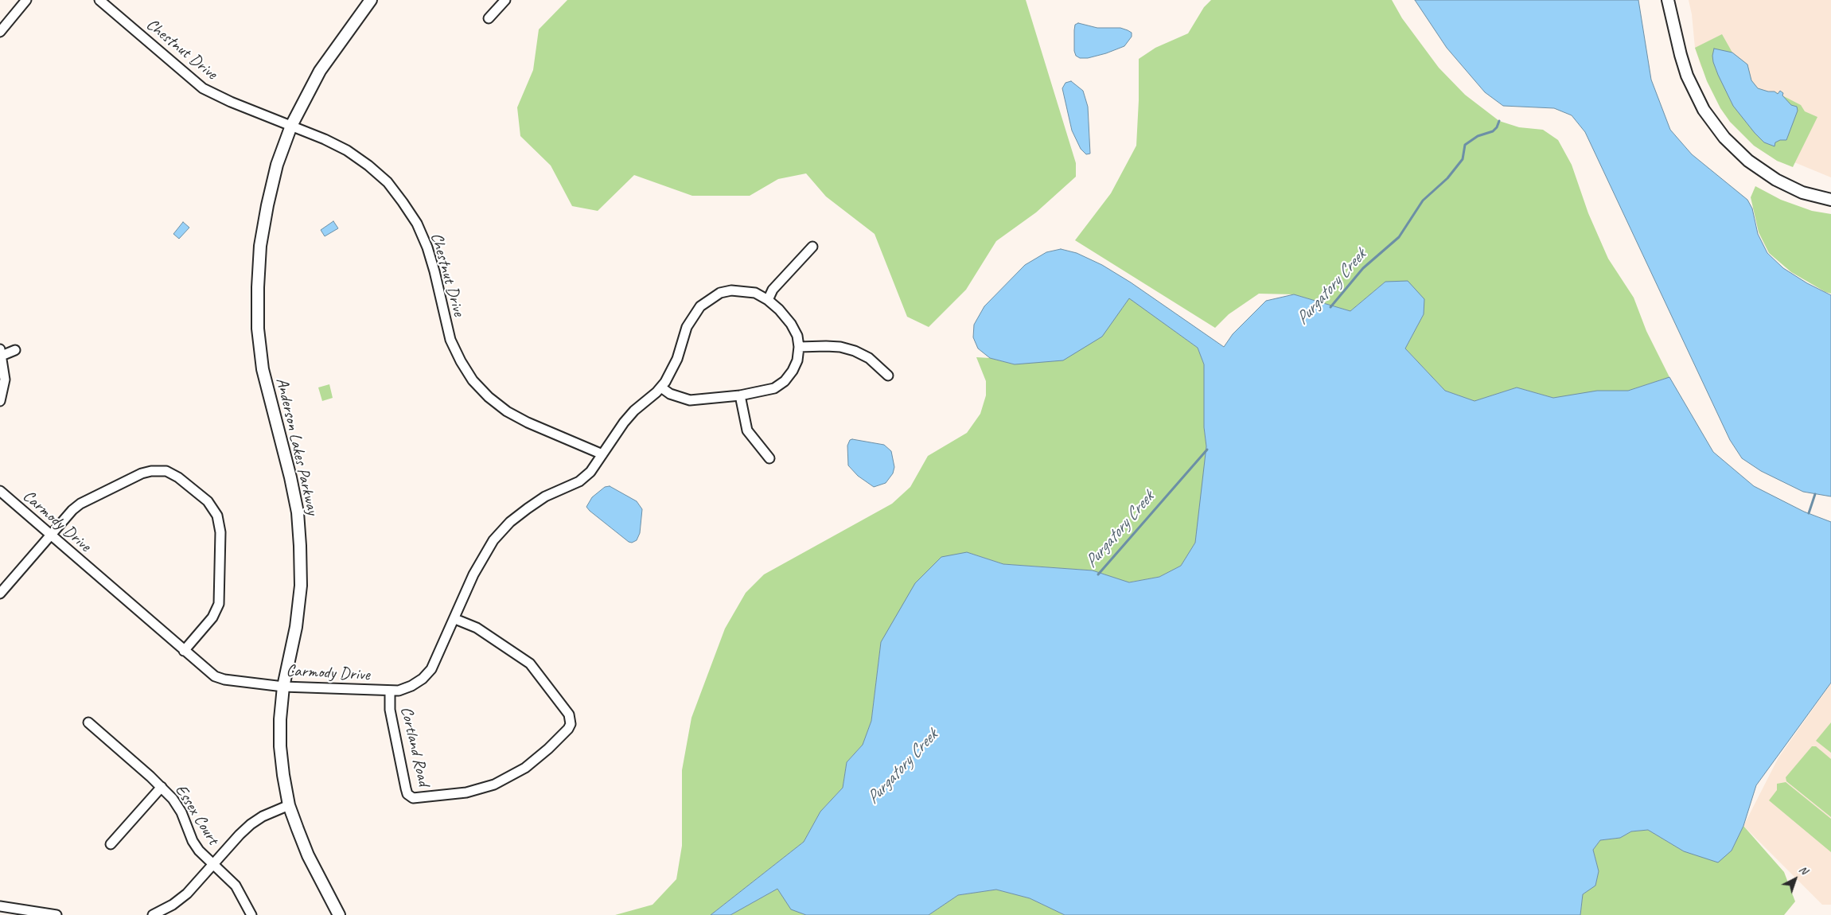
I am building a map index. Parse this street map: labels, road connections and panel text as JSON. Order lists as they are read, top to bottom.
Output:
{
  "streets": {
    "street": [
      "Chestnut Drive",
      "Anderson Lakes Parkway",
      "Carmody Drive",
      "Cortland Road",
      "Essex Court"
    ]
  },
  "crossings": [
    ["Chestnut Drive", "Anderson Lakes Parkway"],
    ["Chestnut Drive", "Carmody Drive"],
    ["Anderson Lakes Parkway", "Carmody Drive"],
    ["Carmody Drive", "Cortland Road"]
  ],
  "water": ["Purgatory Creek"],
  "north": "top right"
}
